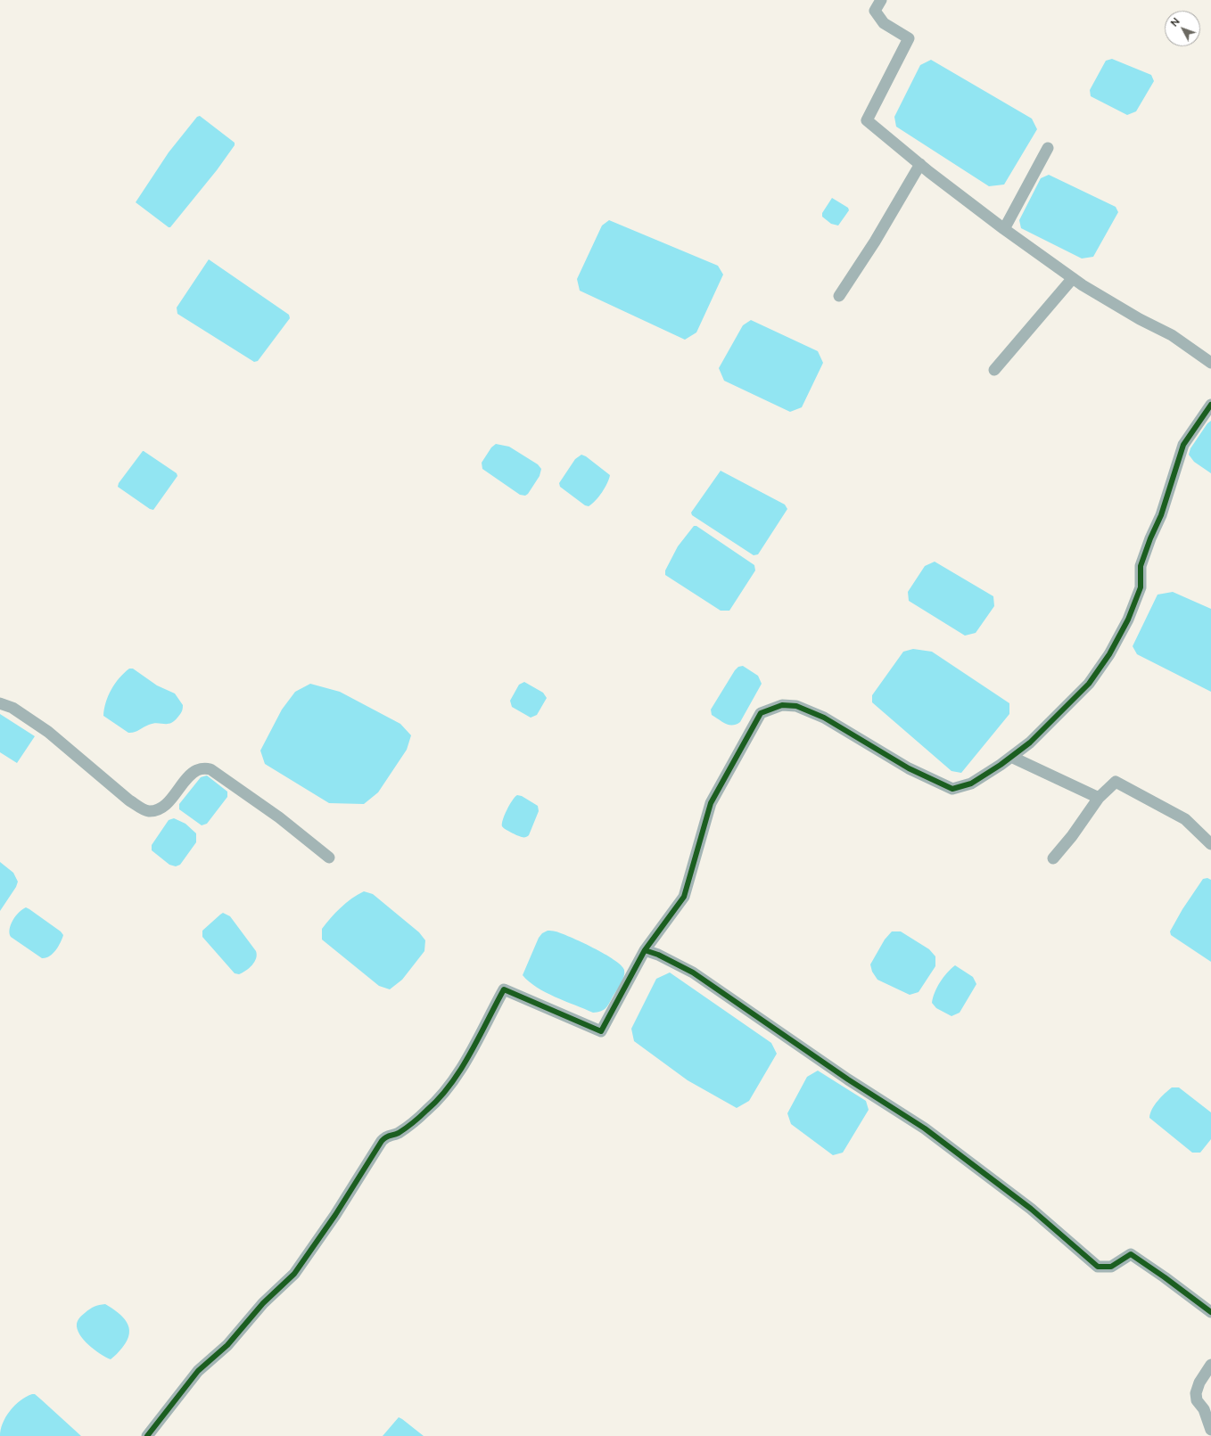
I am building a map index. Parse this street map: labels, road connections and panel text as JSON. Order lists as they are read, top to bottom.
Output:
{
  "north": "top left"
}
